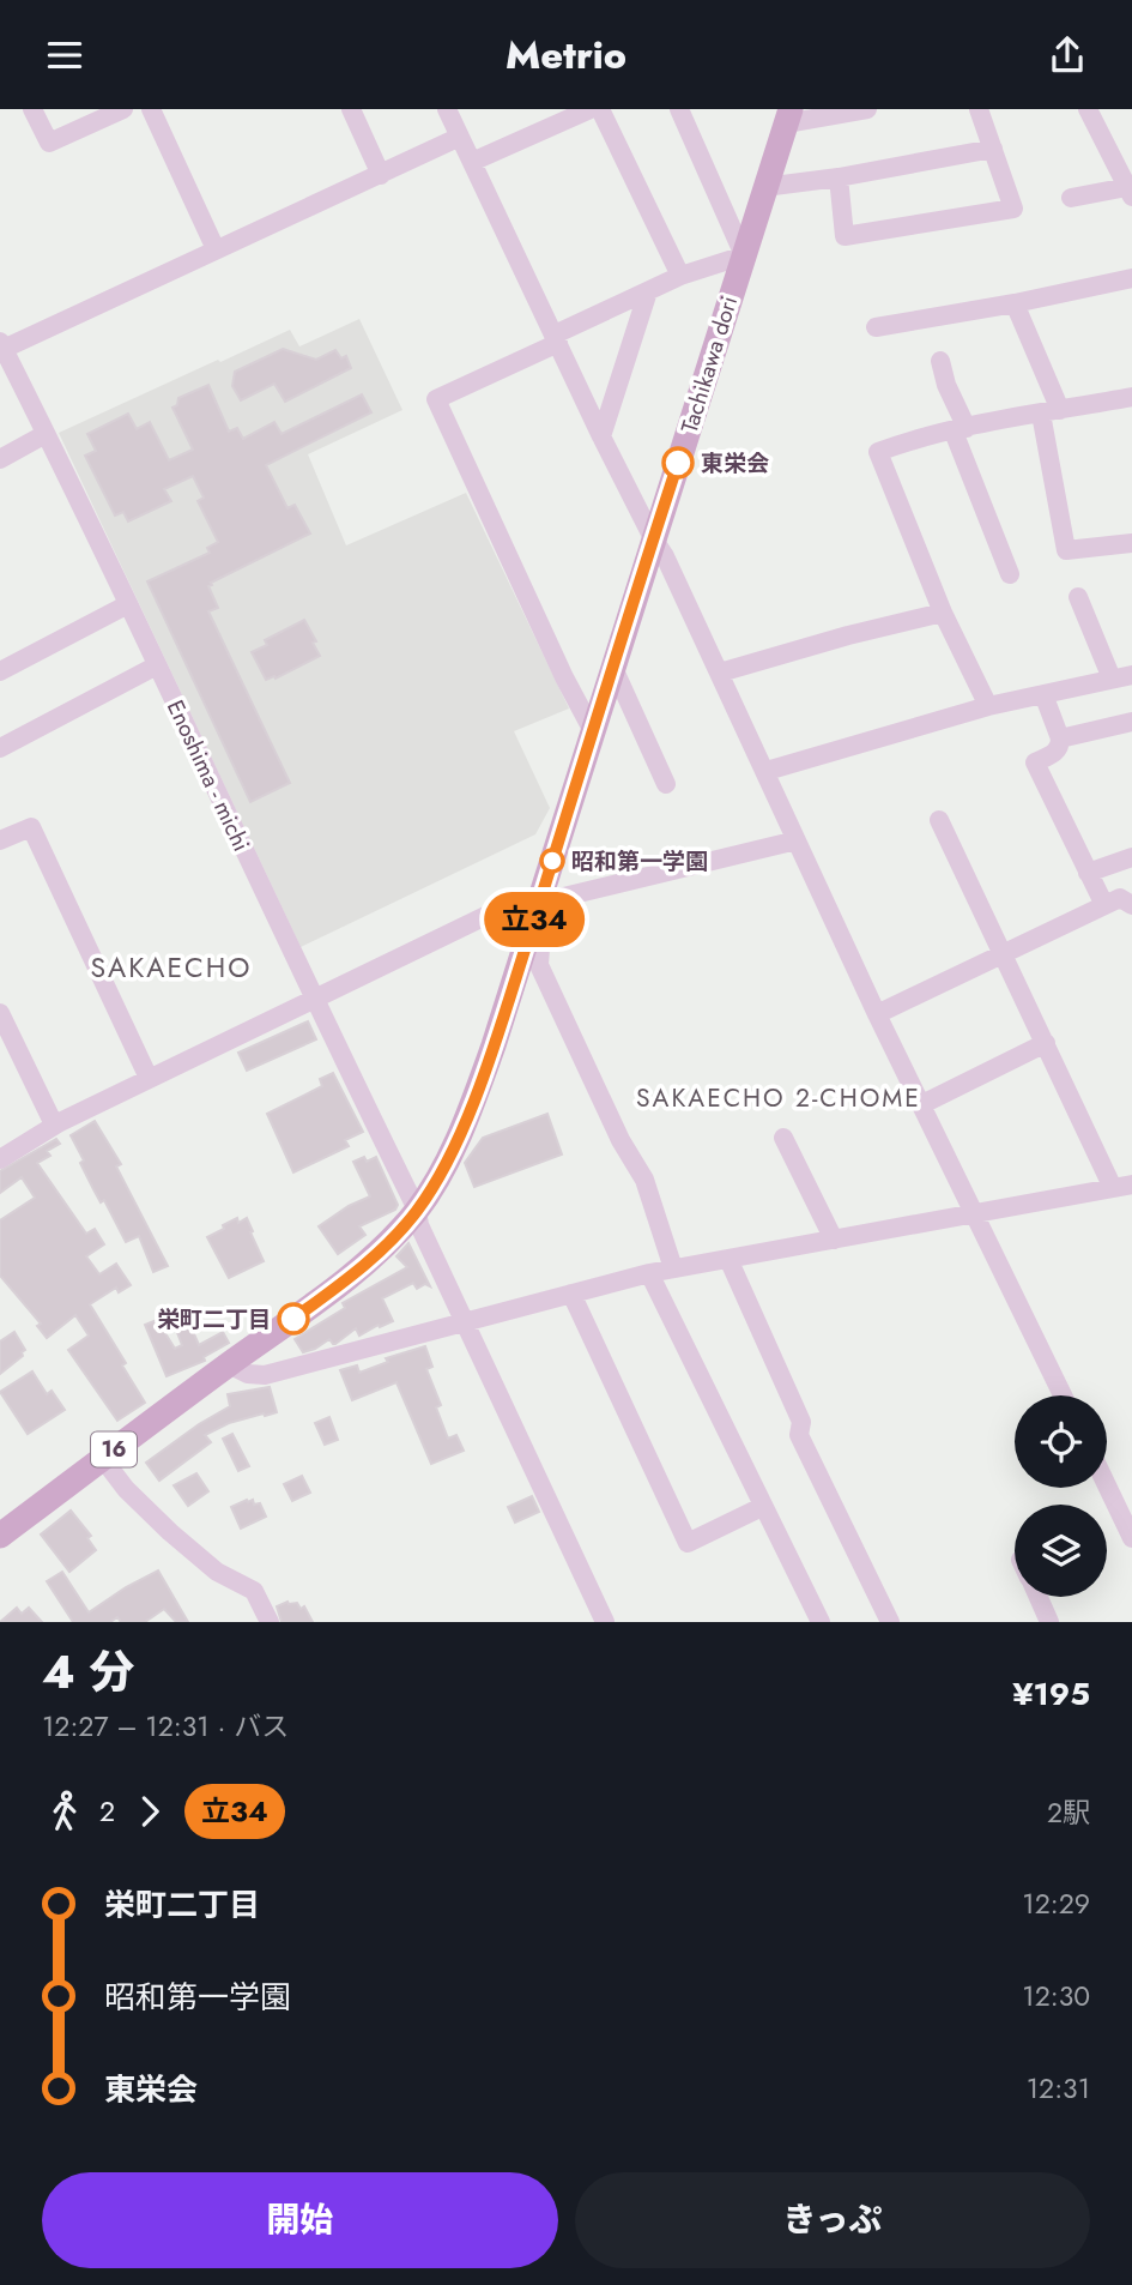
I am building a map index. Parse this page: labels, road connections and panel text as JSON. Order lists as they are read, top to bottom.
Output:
{
  "streets": {
    "main road": ["Tachikawa dori", "16"],
    "street": ["Enoshima - michi"]
  },
  "crossings": [
    ["Tachikawa dori", "Enoshima - michi"]
  ],
  "districts": ["SAKAECHO", "SAKAECHO 2-CHOME"],
  "places": ["東栄会", "昭和第一学園", "栄町二丁目"],
  "lines": ["bus line 立34"],
  "page": {
    "header": "Metrio",
    "on_map": "立34",
    "heading": ["4 分", "12:27 – 12:31 · バス", "¥195"],
    "legs": ["2", "立34", "2駅"],
    "list": [
      {
        "name": "栄町二丁目",
        "value": "12:29"
      },
      {
        "name": "昭和第一学園",
        "value": "12:30"
      },
      {
        "name": "東栄会",
        "value": "12:31"
      }
    ],
    "buttons": ["開始", "きっぷ"]
  }
}
